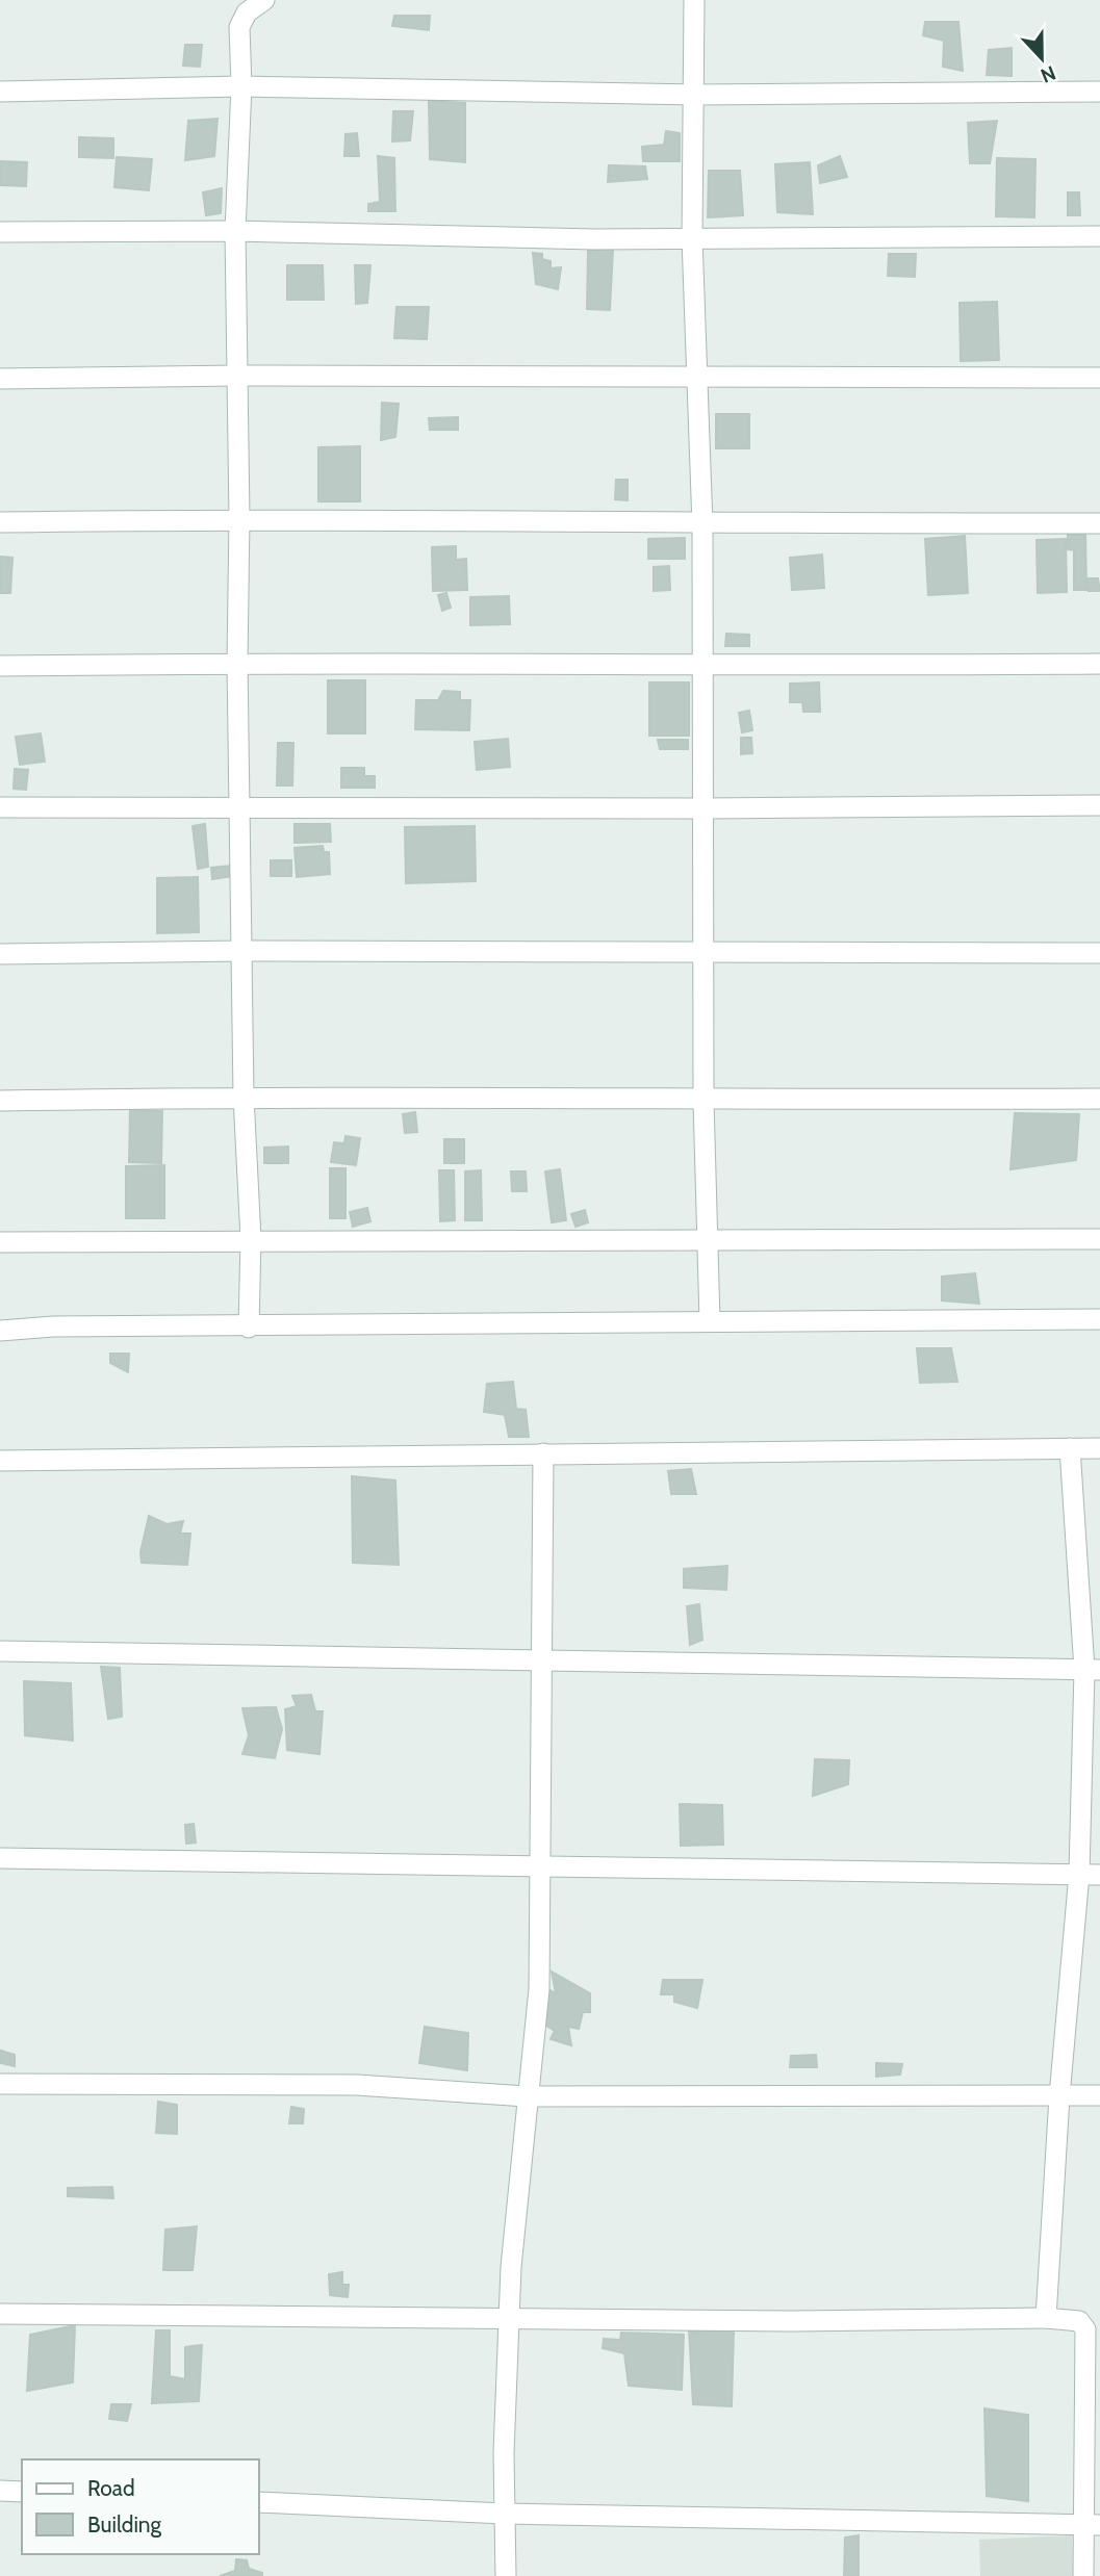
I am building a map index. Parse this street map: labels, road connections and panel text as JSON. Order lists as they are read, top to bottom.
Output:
{
  "legend": ["Road", "Building"],
  "north": "bottom"
}
